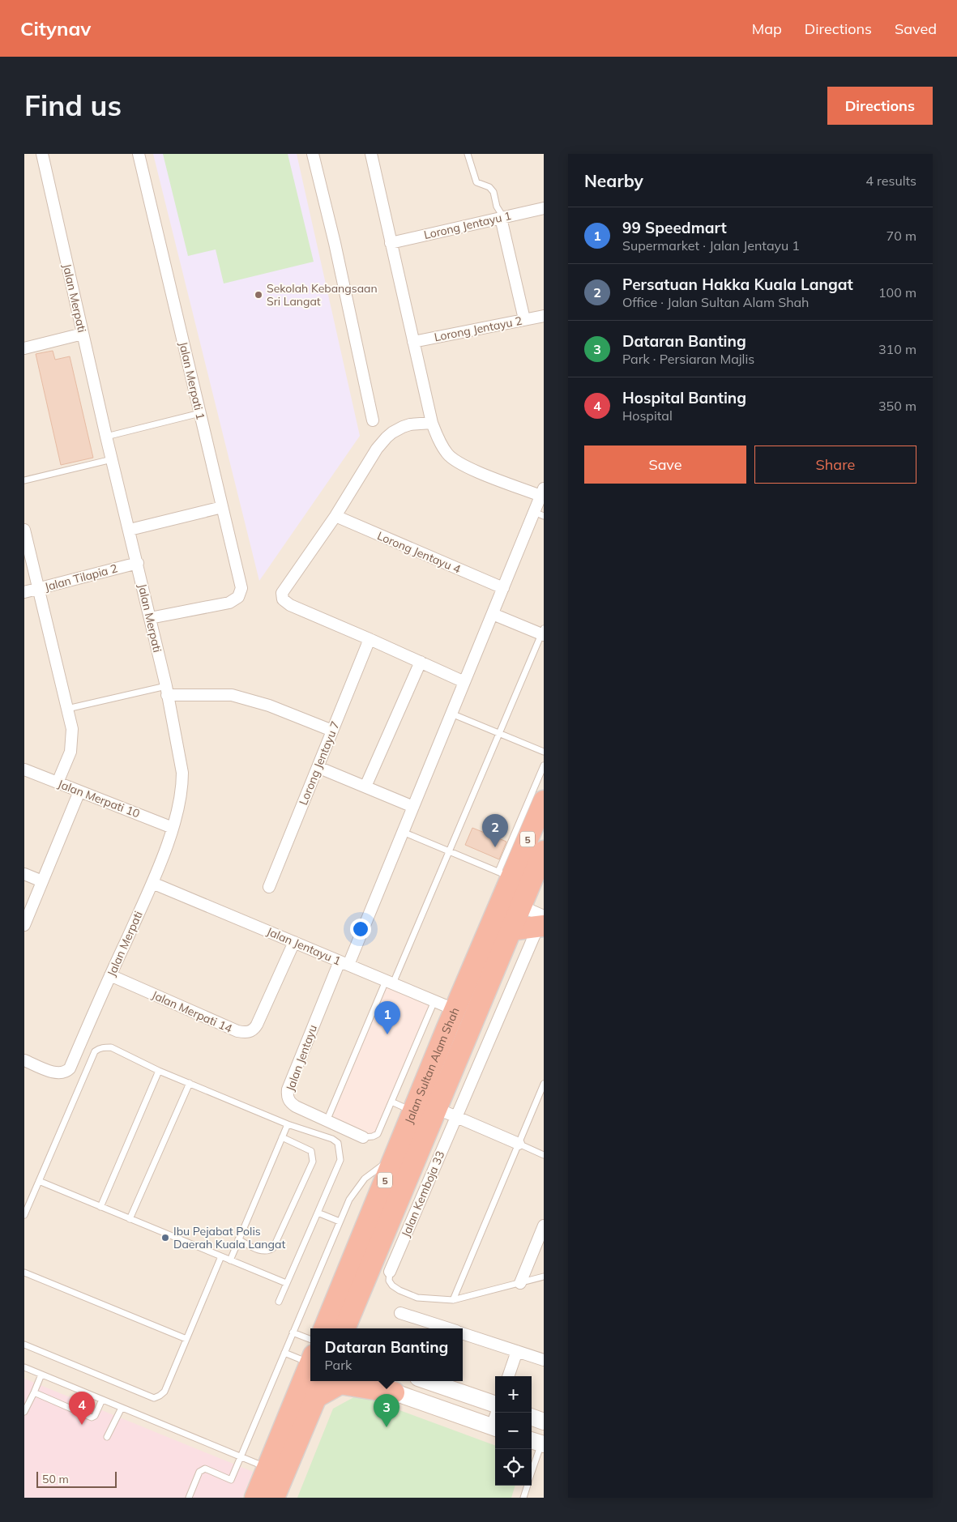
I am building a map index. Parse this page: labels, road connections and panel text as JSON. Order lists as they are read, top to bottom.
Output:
{
  "streets": {
    "highway": ["5", "Jalan Sultan Alam Shah"],
    "street": [
      "Lorong Jentayu 1",
      "Jalan Merpati",
      "Lorong Jentayu 2",
      "Jalan Merpati 1",
      "Lorong Jentayu 4",
      "Jalan Tilapia 2",
      "Lorong Jentayu 7",
      "Jalan Merpati 10",
      "Jalan Jentayu 1",
      "Jalan Merpati 14",
      "Jalan Jentayu",
      "Jalan Kemboja 33"
    ]
  },
  "crossings": [
    ["Jalan Merpati", "Jalan Merpati 1"],
    ["Jalan Merpati", "Jalan Tilapia 2"],
    ["Jalan Merpati", "Jalan Merpati 10"],
    ["Jalan Merpati", "Jalan Jentayu 1"],
    ["Jalan Merpati", "Jalan Merpati 14"],
    ["Lorong Jentayu 4", "Jalan Jentayu"],
    ["Jalan Jentayu 1", "Jalan Merpati 14"],
    ["Jalan Jentayu 1", "Jalan Jentayu"],
    ["Jalan Jentayu 1", "Jalan Sultan Alam Shah"]
  ],
  "places": ["Sekolah Kebangsaan Sri Langat", "Ibu Pejabat Polis Daerah Kuala Langat"],
  "scale_bar": "50 m",
  "page": {
    "header": "Citynav",
    "nav": ["Map", "Directions", "Saved"],
    "buttons": [
      "Directions",
      ["Save", "Share"]
    ],
    "title": "Find us",
    "heading": ["Nearby", "4 results"],
    "list": [
      {
        "mark": "1",
        "name": "99 Speedmart",
        "note": "Supermarket · Jalan Jentayu 1",
        "value": "70 m"
      },
      {
        "mark": "2",
        "name": "Persatuan Hakka Kuala Langat",
        "note": "Office · Jalan Sultan Alam Shah",
        "value": "100 m"
      },
      {
        "mark": "3",
        "name": "Dataran Banting",
        "note": "Park · Persiaran Majlis",
        "value": "310 m"
      },
      {
        "mark": "4",
        "name": "Hospital Banting",
        "note": "Hospital",
        "value": "350 m"
      }
    ],
    "pins": [
      "2",
      "1",
      "4",
      "3"
    ],
    "popup": ["Dataran Banting", "Park"],
    "map_buttons": ["+", "−"],
    "scale": "50 m"
  }
}
